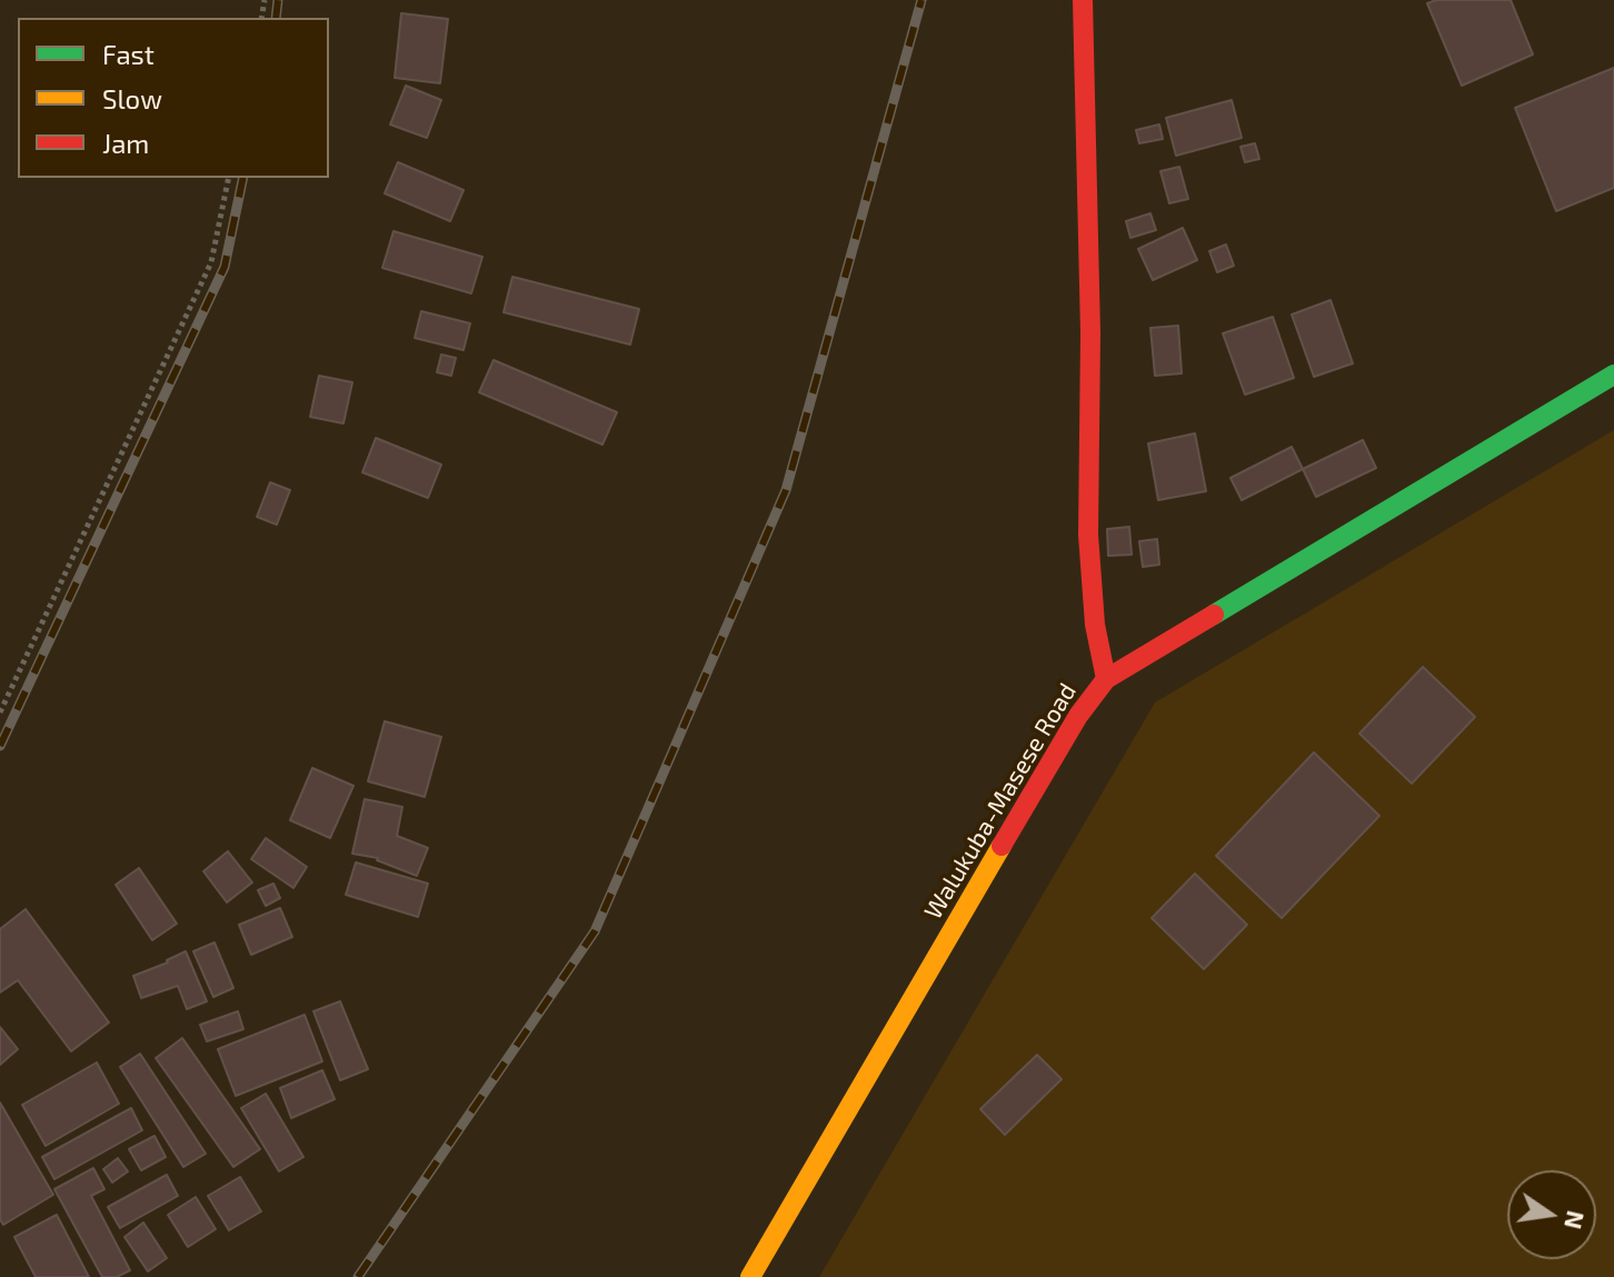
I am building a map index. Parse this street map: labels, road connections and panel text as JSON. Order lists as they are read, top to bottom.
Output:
{
  "streets": {
    "street": ["Walukuba-Masese Road"]
  },
  "legend": ["Fast", "Slow", "Jam"],
  "north": "right"
}
